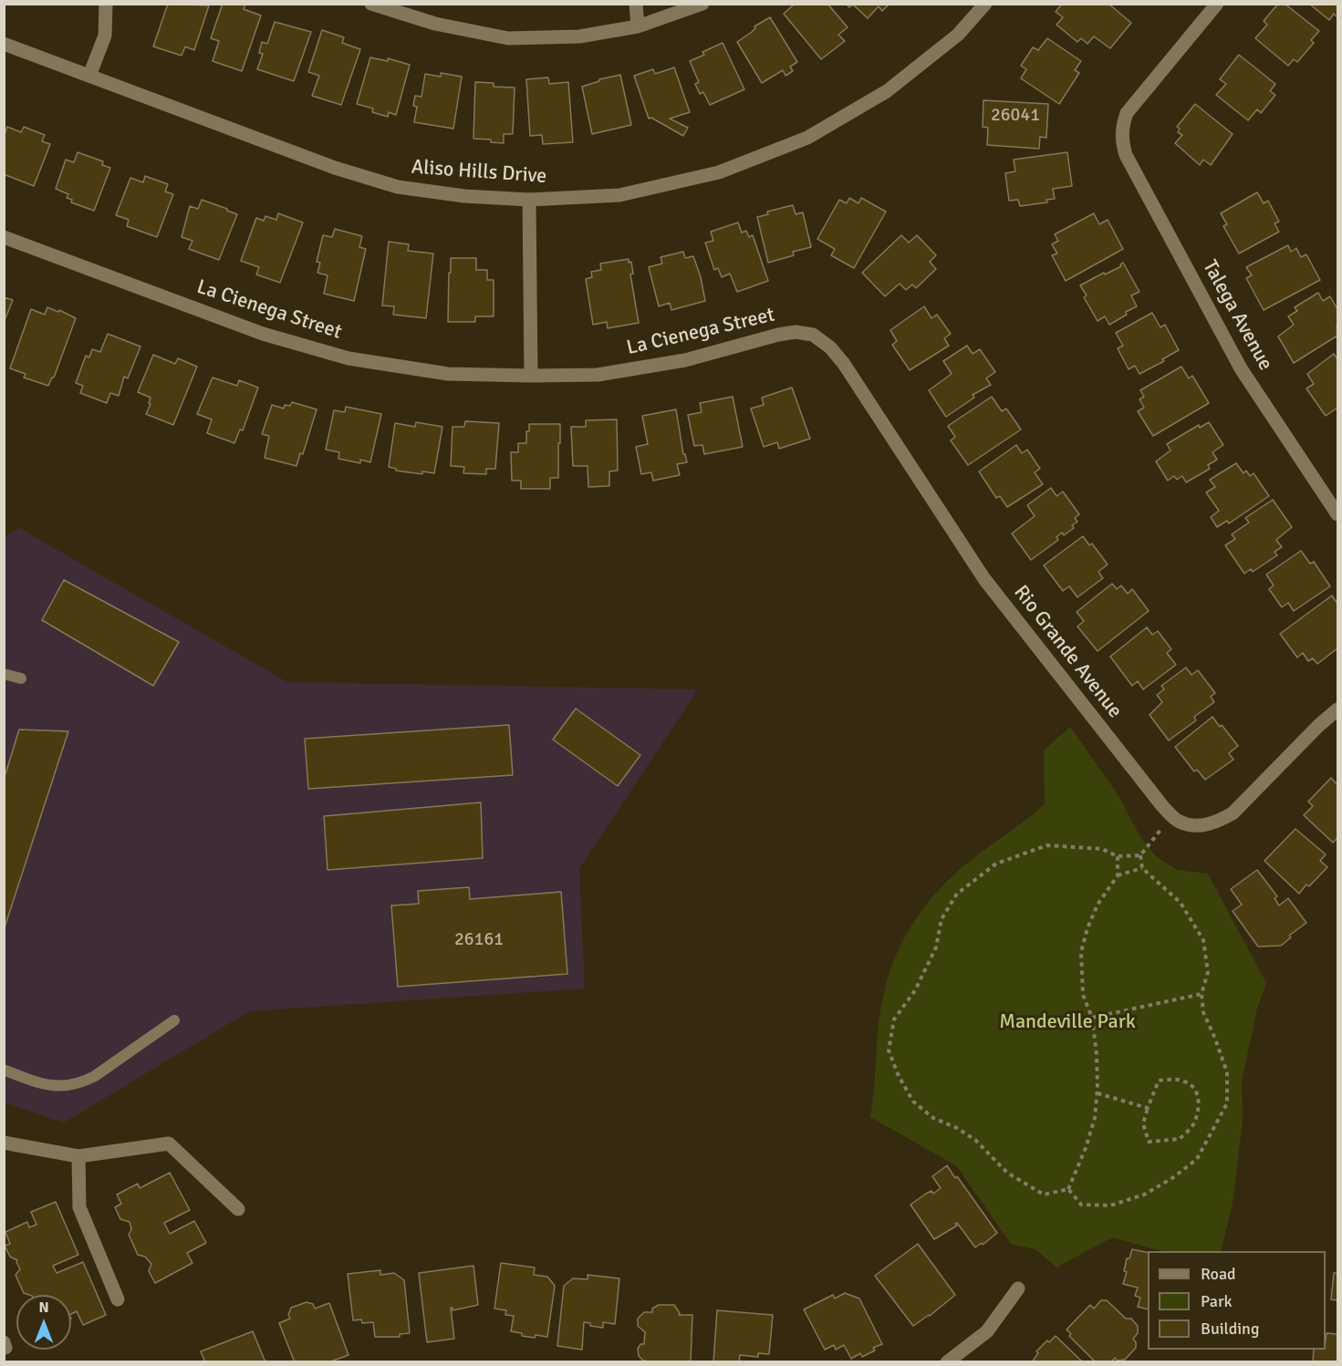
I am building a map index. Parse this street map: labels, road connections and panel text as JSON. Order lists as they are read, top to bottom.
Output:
{
  "streets": {
    "street": [
      "Aliso Hills Drive",
      "La Cienega Street",
      "Talega Avenue",
      "Rio Grande Avenue"
    ]
  },
  "crossings": [
    ["La Cienega Street", "Rio Grande Avenue"]
  ],
  "parks": ["Mandeville Park"],
  "house_numbers": ["26041", "26161"],
  "legend": ["Road", "Park", "Building"],
  "north": "top"
}
